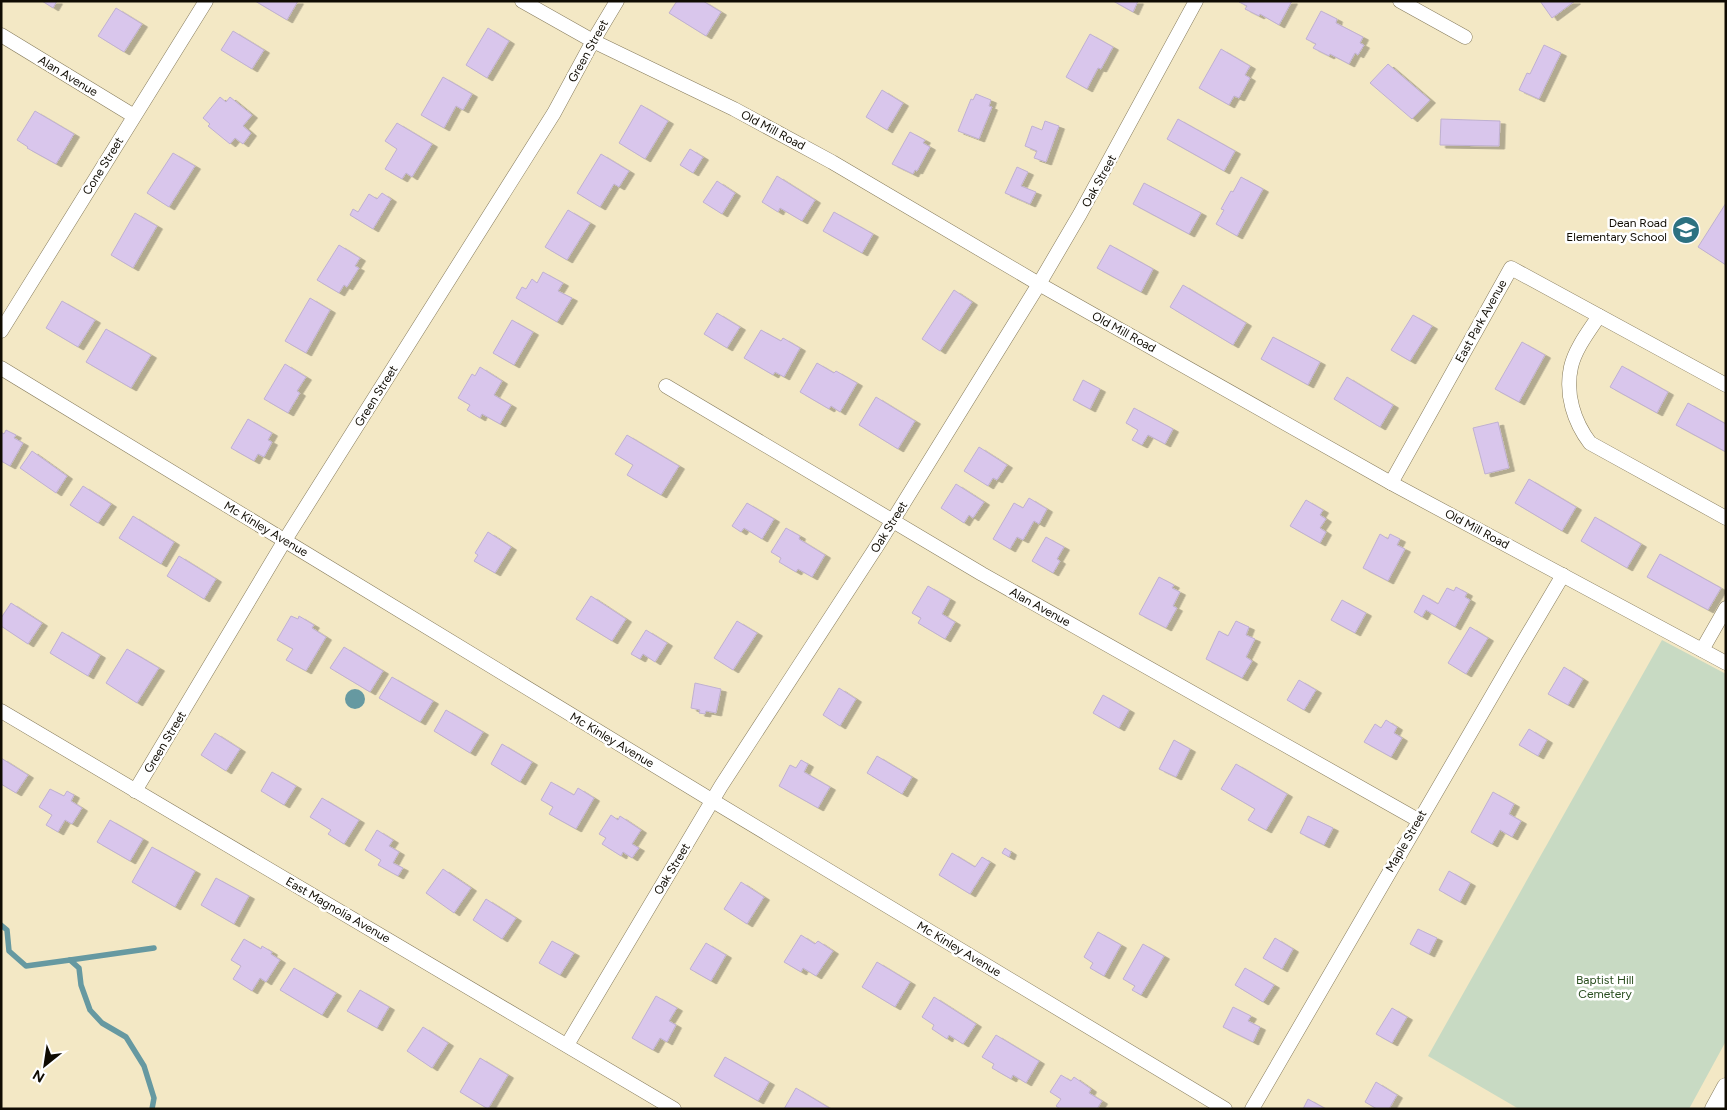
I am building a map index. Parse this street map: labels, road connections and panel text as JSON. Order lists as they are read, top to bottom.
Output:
{
  "streets": {
    "street": [
      "Green Street",
      "Alan Avenue",
      "Old Mill Road",
      "Cone Street",
      "Oak Street",
      "East Park Avenue",
      "Mc Kinley Avenue",
      "Maple Street",
      "East Magnolia Avenue"
    ]
  },
  "crossings": [
    ["Green Street", "Old Mill Road"],
    ["Green Street", "Mc Kinley Avenue"],
    ["Green Street", "East Magnolia Avenue"],
    ["Alan Avenue", "Cone Street"],
    ["Alan Avenue", "Oak Street"],
    ["Alan Avenue", "Maple Street"],
    ["Old Mill Road", "Oak Street"],
    ["Old Mill Road", "East Park Avenue"],
    ["Old Mill Road", "Maple Street"],
    ["Oak Street", "Mc Kinley Avenue"],
    ["Oak Street", "East Magnolia Avenue"]
  ],
  "parks": ["Baptist Hill Cemetery"],
  "places": {
    "school or university": ["Dean Road Elementary School"]
  },
  "north": "bottom left"
}
